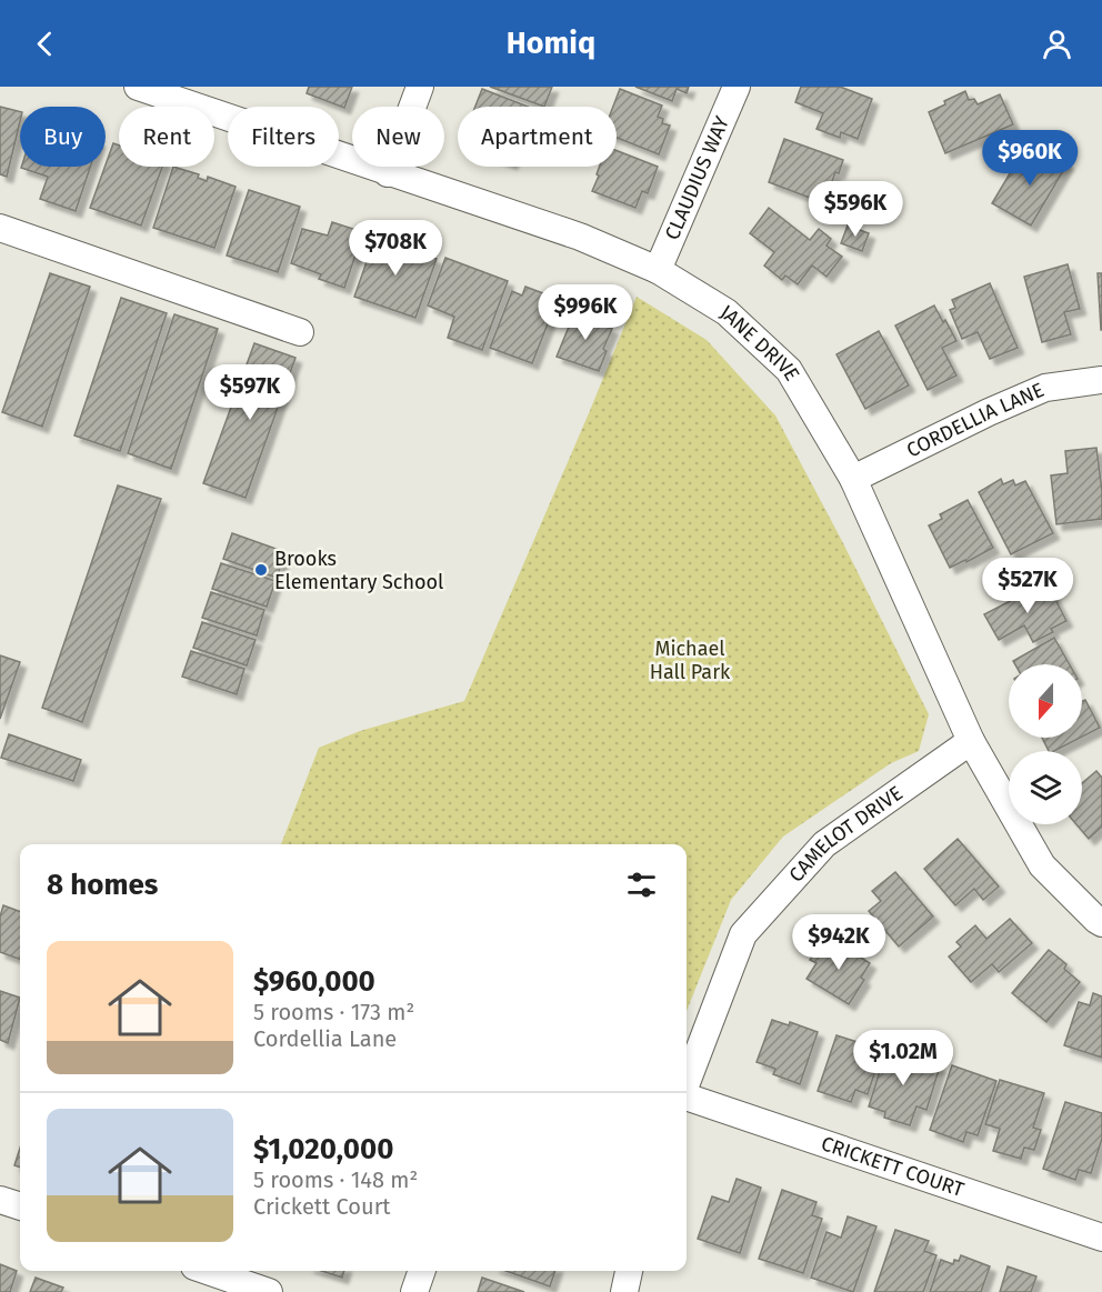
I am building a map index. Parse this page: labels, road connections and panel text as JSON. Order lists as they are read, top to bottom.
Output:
{
  "streets": {
    "street": [
      "CLAUDIUS WAY",
      "JANE DRIVE",
      "CORDELLIA LANE",
      "CAMELOT DRIVE",
      "CRICKETT COURT"
    ]
  },
  "crossings": [
    ["CLAUDIUS WAY", "JANE DRIVE"],
    ["JANE DRIVE", "CORDELLIA LANE"],
    ["JANE DRIVE", "CAMELOT DRIVE"]
  ],
  "parks": ["Michael Hall Park"],
  "places": ["Brooks Elementary School"],
  "north": "bottom",
  "page": {
    "header": "Homiq",
    "chip": [
      "Buy",
      "Rent",
      "Filters",
      "New",
      "Apartment"
    ],
    "price": [
      "$960K",
      "$596K",
      "$708K",
      "$996K",
      "$597K",
      "$527K",
      "$942K",
      "$1.02M"
    ],
    "heading": "8 homes",
    "list": [
      {
        "name": "$960,000",
        "note": "5 rooms · 173 m² · Cordellia Lane"
      },
      {
        "name": "$1,020,000",
        "note": "5 rooms · 148 m² · Crickett Court"
      }
    ]
  }
}
